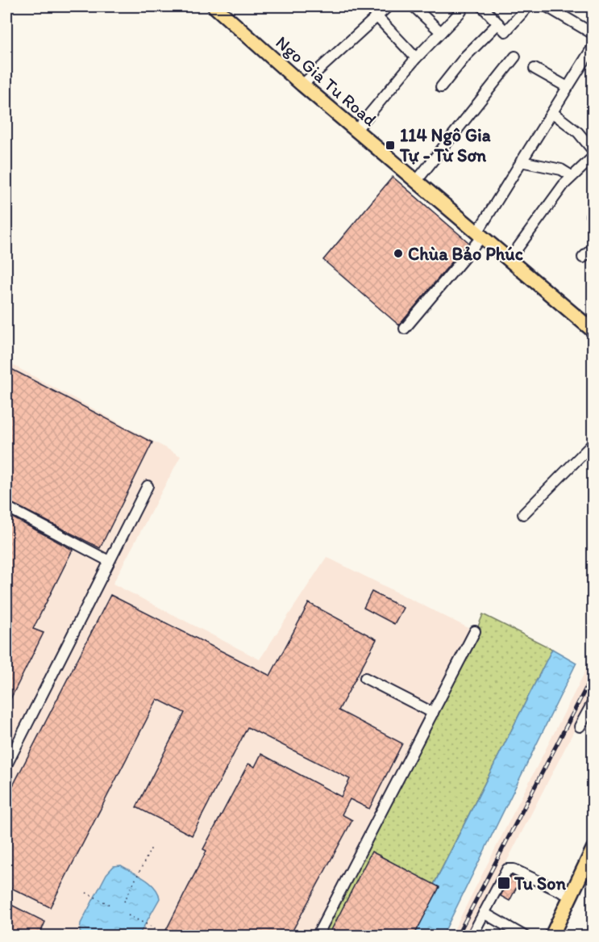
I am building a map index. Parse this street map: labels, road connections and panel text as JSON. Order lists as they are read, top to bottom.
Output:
{
  "streets": {
    "main road": ["Ngo Gia Tu Road"]
  },
  "places": {
    "transit": ["114 Ngô Gia Tự - Từ Sơn", "Tu Son"],
    "other": ["Chùa Bảo Phúc"]
  }
}
